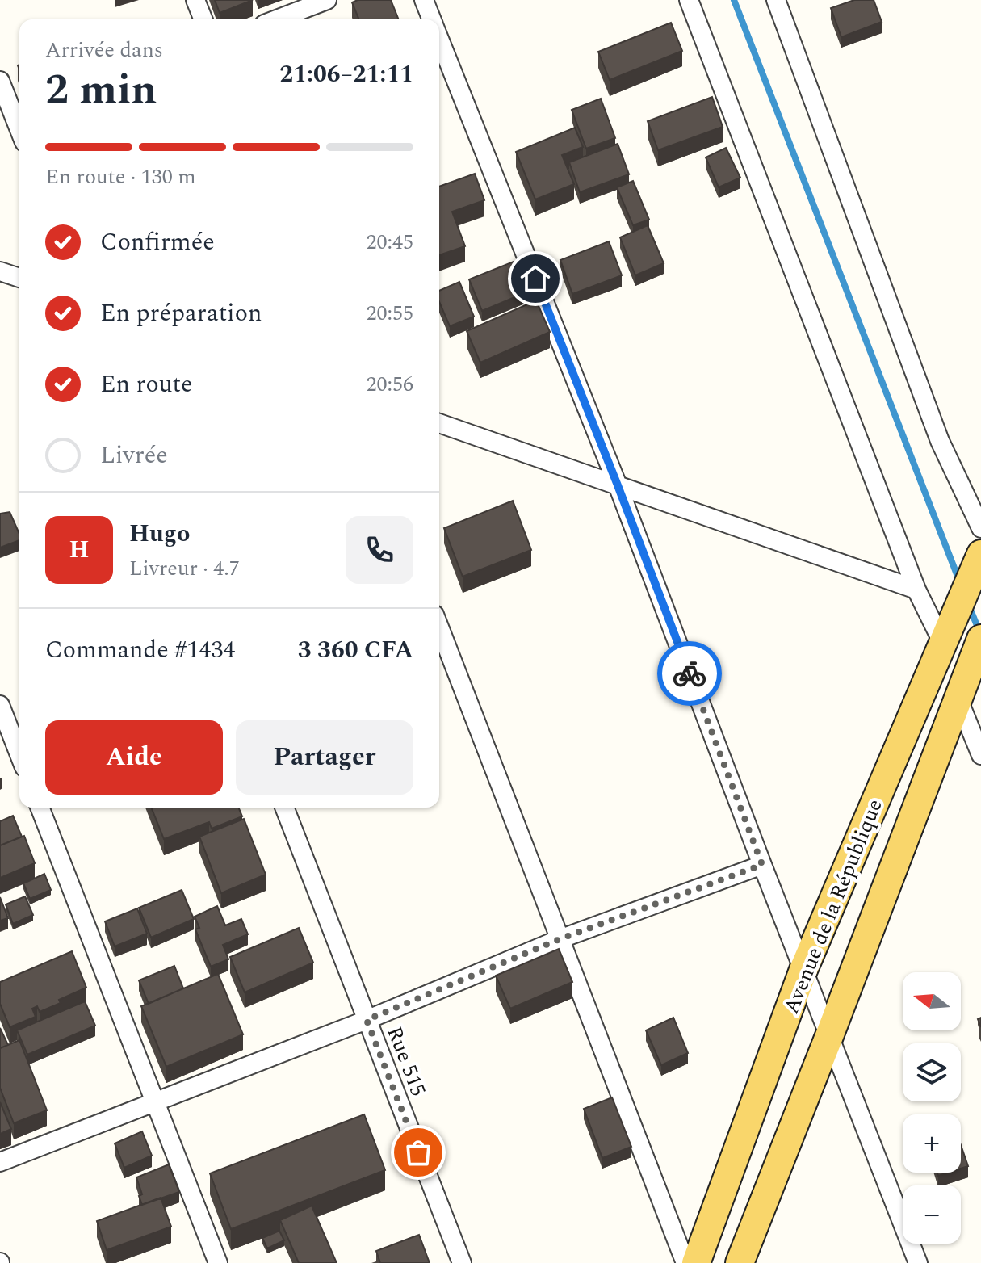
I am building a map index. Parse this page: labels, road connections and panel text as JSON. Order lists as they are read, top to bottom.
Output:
{
  "streets": {
    "main road": ["Avenue de la République"],
    "street": ["Rue 515"]
  },
  "north": "left",
  "page": {
    "heading": ["2 min", "Arrivée dans", "21:06–21:11"],
    "panel": [
      "Hugo",
      "Livreur · 4.7",
      "Commande #1434",
      "3 360 CFA"
    ],
    "bar": "En route · 130 m",
    "list": [
      ["Confirmée", "20:45"],
      ["En préparation", "20:55"],
      ["En route", "20:56"],
      "Livrée"
    ],
    "round": "H",
    "buttons": ["Aide", "Partager"],
    "map_buttons": ["+", "−"]
  }
}
